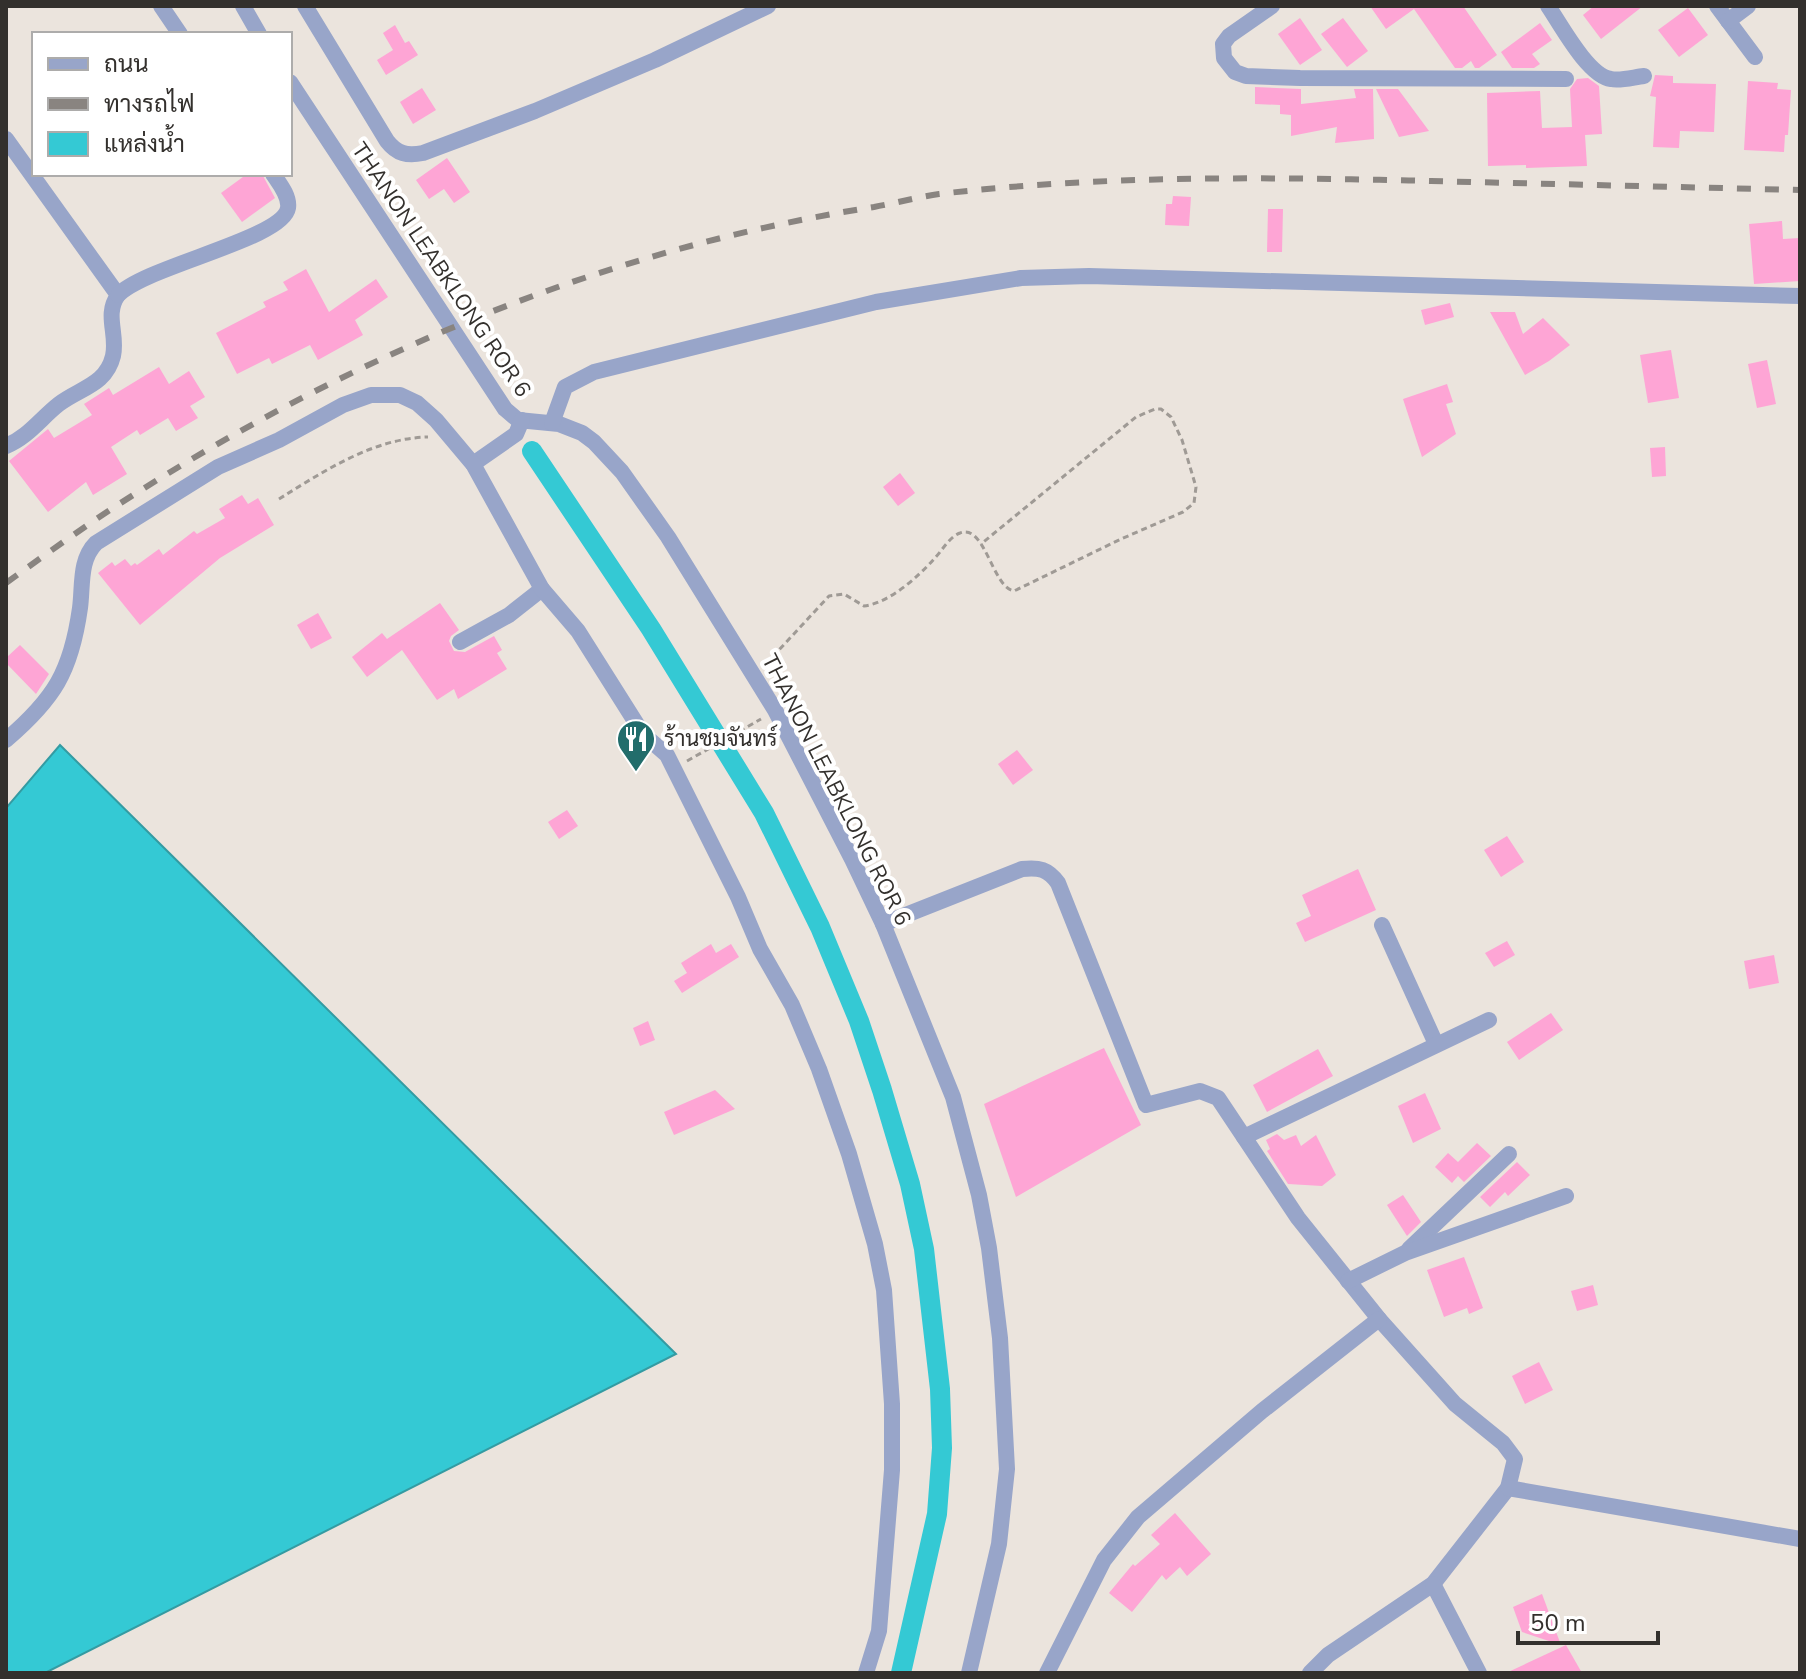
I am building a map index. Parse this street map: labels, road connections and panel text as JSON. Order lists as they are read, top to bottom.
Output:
{
  "streets": {
    "street": ["THANON LEABKLONG ROR 6"]
  },
  "places": {
    "restaurant": ["ร้านชมจันทร์"]
  },
  "legend": ["ถนน", "ทางรถไฟ", "แหล่งน้ำ"],
  "scale_bar": "50 m"
}
